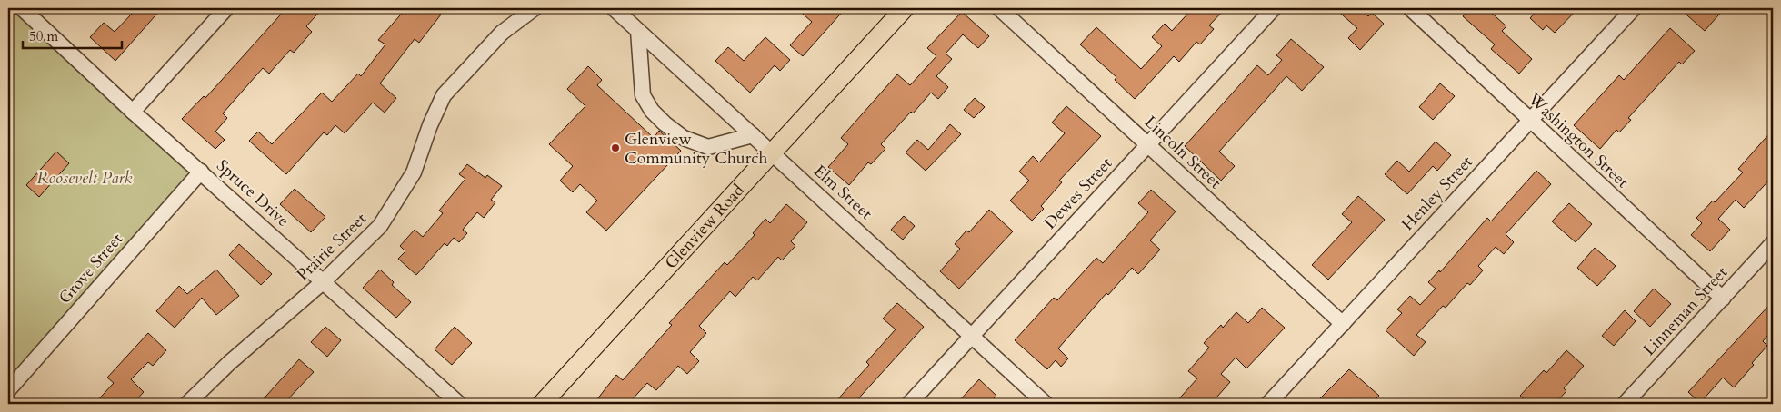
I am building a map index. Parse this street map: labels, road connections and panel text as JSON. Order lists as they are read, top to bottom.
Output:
{
  "streets": {
    "main road": ["Glenview Road"],
    "street": [
      "Washington Street",
      "Lincoln Street",
      "Elm Street",
      "Spruce Drive",
      "Dewes Street",
      "Henley Street",
      "Prairie Street",
      "Grove Street",
      "Linneman Street"
    ]
  },
  "crossings": [
    ["Washington Street", "Henley Street"],
    ["Washington Street", "Linneman Street"],
    ["Lincoln Street", "Dewes Street"],
    ["Lincoln Street", "Henley Street"],
    ["Elm Street", "Dewes Street"],
    ["Elm Street", "Glenview Road"],
    ["Spruce Drive", "Prairie Street"],
    ["Spruce Drive", "Grove Street"]
  ],
  "parks": ["Roosevelt Park"],
  "places": ["Glenview Community Church"],
  "scale_bar": "50 m"
}
